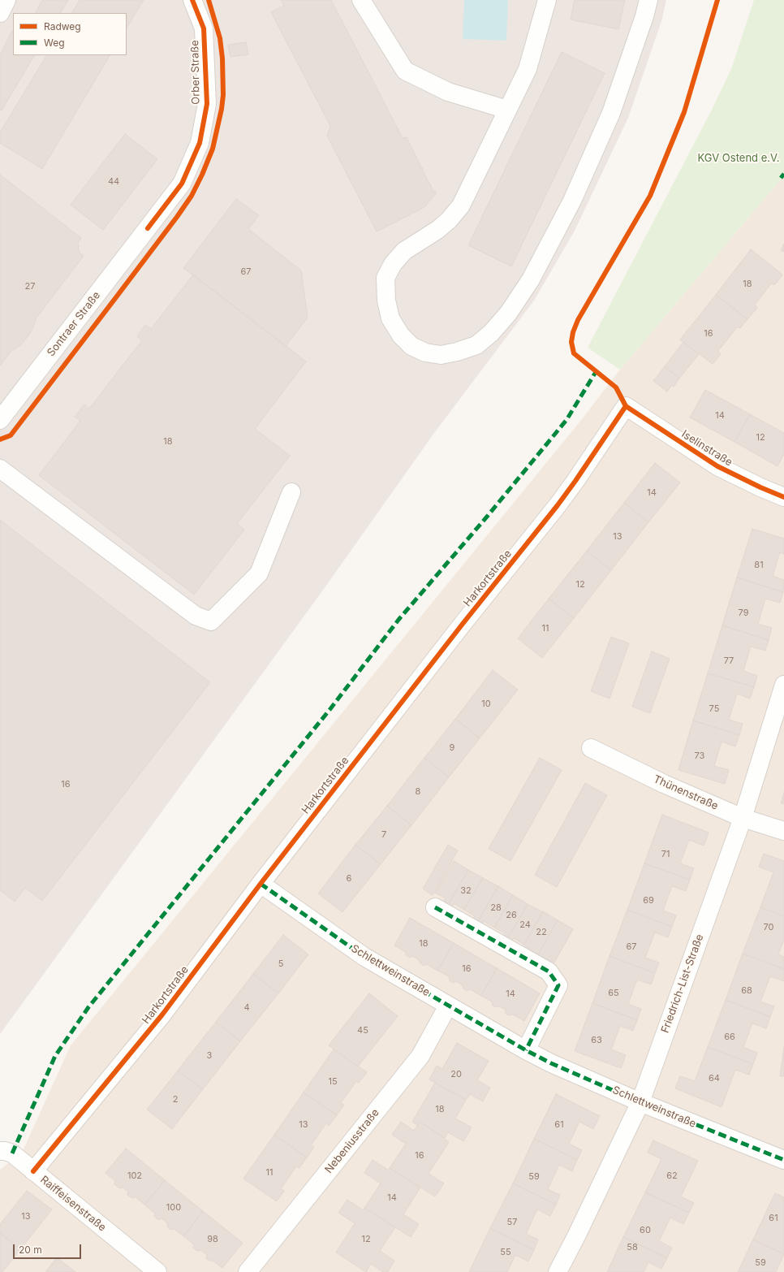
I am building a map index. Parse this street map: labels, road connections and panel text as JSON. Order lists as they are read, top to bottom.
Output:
{
  "streets": {
    "street": [
      "Orber Straße",
      "Sontraer Straße",
      "Iselinstraße",
      "Harkortstraße",
      "Thünenstraße",
      "Schlettweinstraße",
      "Friedrich-List-Straße",
      "Nebeniusstraße",
      "Raiffeisenstraße"
    ]
  },
  "crossings": [
    ["Orber Straße", "Sontraer Straße"],
    ["Iselinstraße", "Harkortstraße"],
    ["Harkortstraße", "Schlettweinstraße"],
    ["Harkortstraße", "Raiffeisenstraße"],
    ["Thünenstraße", "Friedrich-List-Straße"],
    ["Schlettweinstraße", "Friedrich-List-Straße"],
    ["Schlettweinstraße", "Nebeniusstraße"]
  ],
  "parks": ["KGV Ostend e.V."],
  "house_numbers": [
    "44",
    "67",
    "18",
    "27",
    "16",
    "14",
    "12",
    "18",
    "14",
    "13",
    "81",
    "12",
    "79",
    "11",
    "77",
    "10",
    "75",
    "9",
    "73",
    "16",
    "8",
    "7",
    "71",
    "6",
    "32",
    "69",
    "28",
    "26",
    "24",
    "70",
    "22",
    "18",
    "67",
    "5",
    "16",
    "68",
    "65",
    "14",
    "4",
    "45",
    "66",
    "63",
    "3",
    "20",
    "64",
    "15",
    "2",
    "18",
    "13",
    "61",
    "16",
    "11",
    "102",
    "62",
    "59",
    "14",
    "100",
    "13",
    "61",
    "57",
    "60",
    "98",
    "12",
    "58",
    "55",
    "59"
  ],
  "legend": ["Radweg", "Weg"],
  "scale_bar": "20 m"
}
